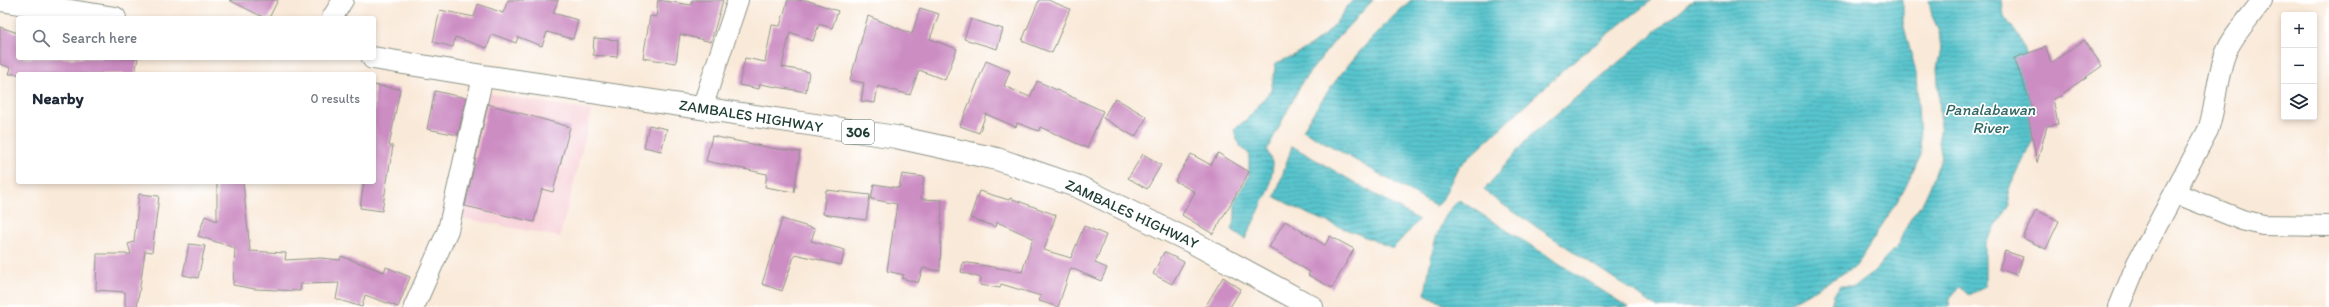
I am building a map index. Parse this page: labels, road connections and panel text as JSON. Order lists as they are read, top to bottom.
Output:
{
  "streets": {
    "main road": ["ZAMBALES HIGHWAY", "306"]
  },
  "water": ["Panalabawan River"],
  "page": {
    "map_buttons": ["+", "−"],
    "search": "Search here",
    "heading": ["Nearby", "0 results"]
  }
}
